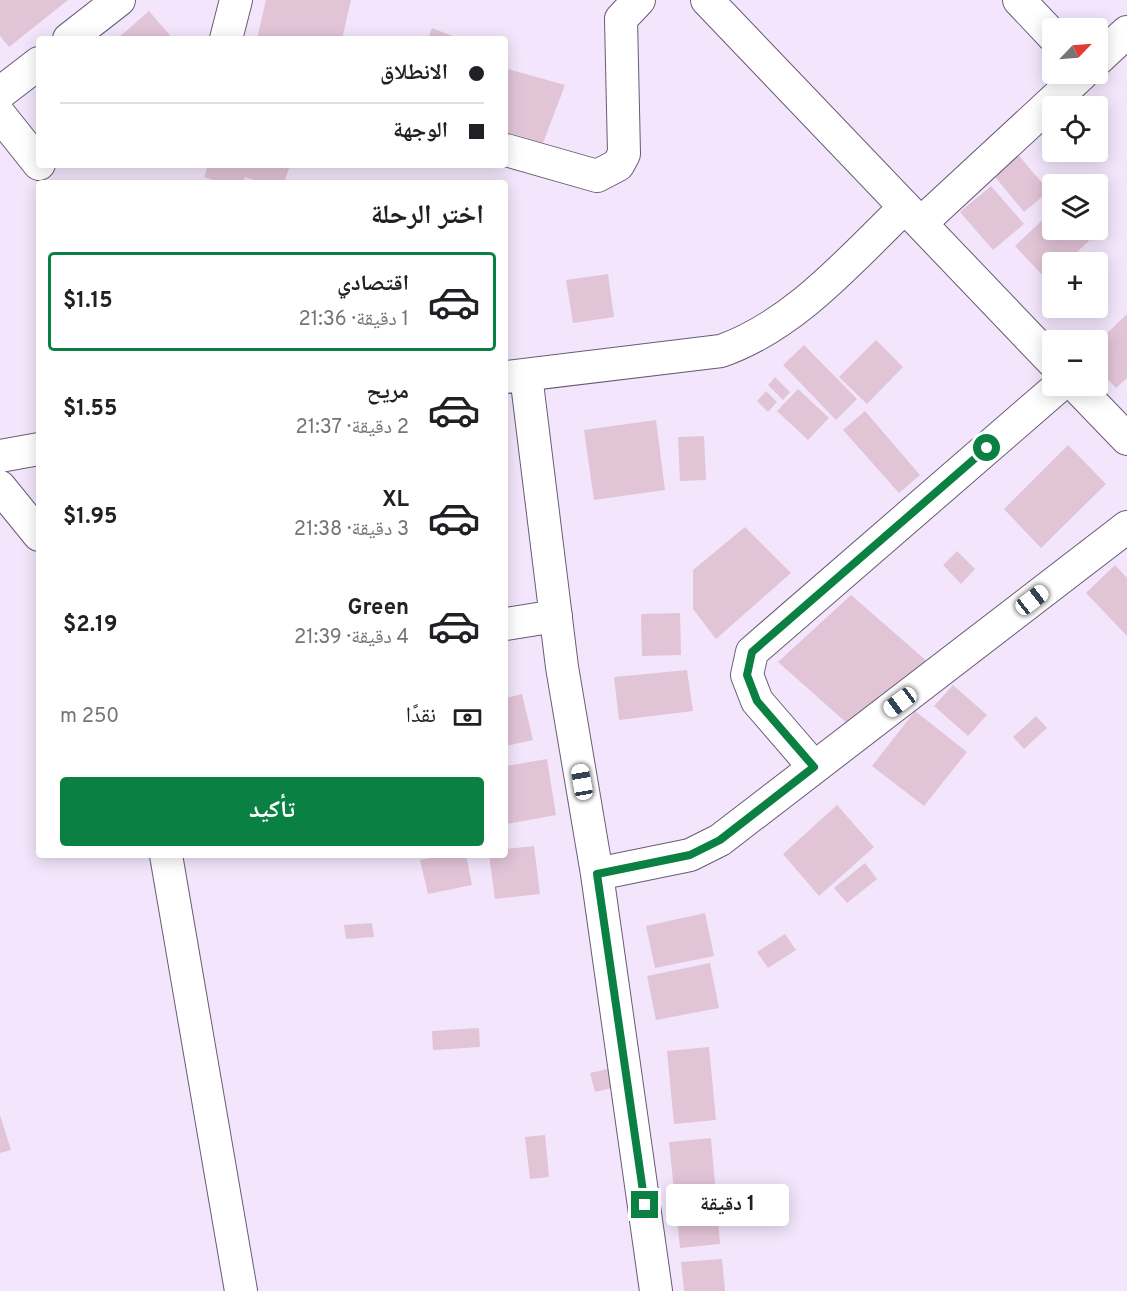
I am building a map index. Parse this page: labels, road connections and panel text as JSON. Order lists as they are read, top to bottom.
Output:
{
  "north": "top right",
  "page": {
    "map_buttons": ["+", "−"],
    "banner": ["الانطلاق", "الوجهة"],
    "heading": "اختر الرحلة",
    "list": [
      {
        "name": "اقتصادي",
        "note": "1 دقيقة · 21:36",
        "value": "$1.15"
      },
      {
        "name": "مريح",
        "note": "2 دقيقة · 21:37",
        "value": "$1.55"
      },
      {
        "name": "XL",
        "note": "3 دقيقة · 21:38",
        "value": "$1.95"
      },
      {
        "name": "Green",
        "note": "4 دقيقة · 21:39",
        "value": "$2.19"
      }
    ],
    "pay": ["نقدًا", "250 m"],
    "buttons": "تأكيد",
    "bubble": "1 دقيقة"
  }
}
